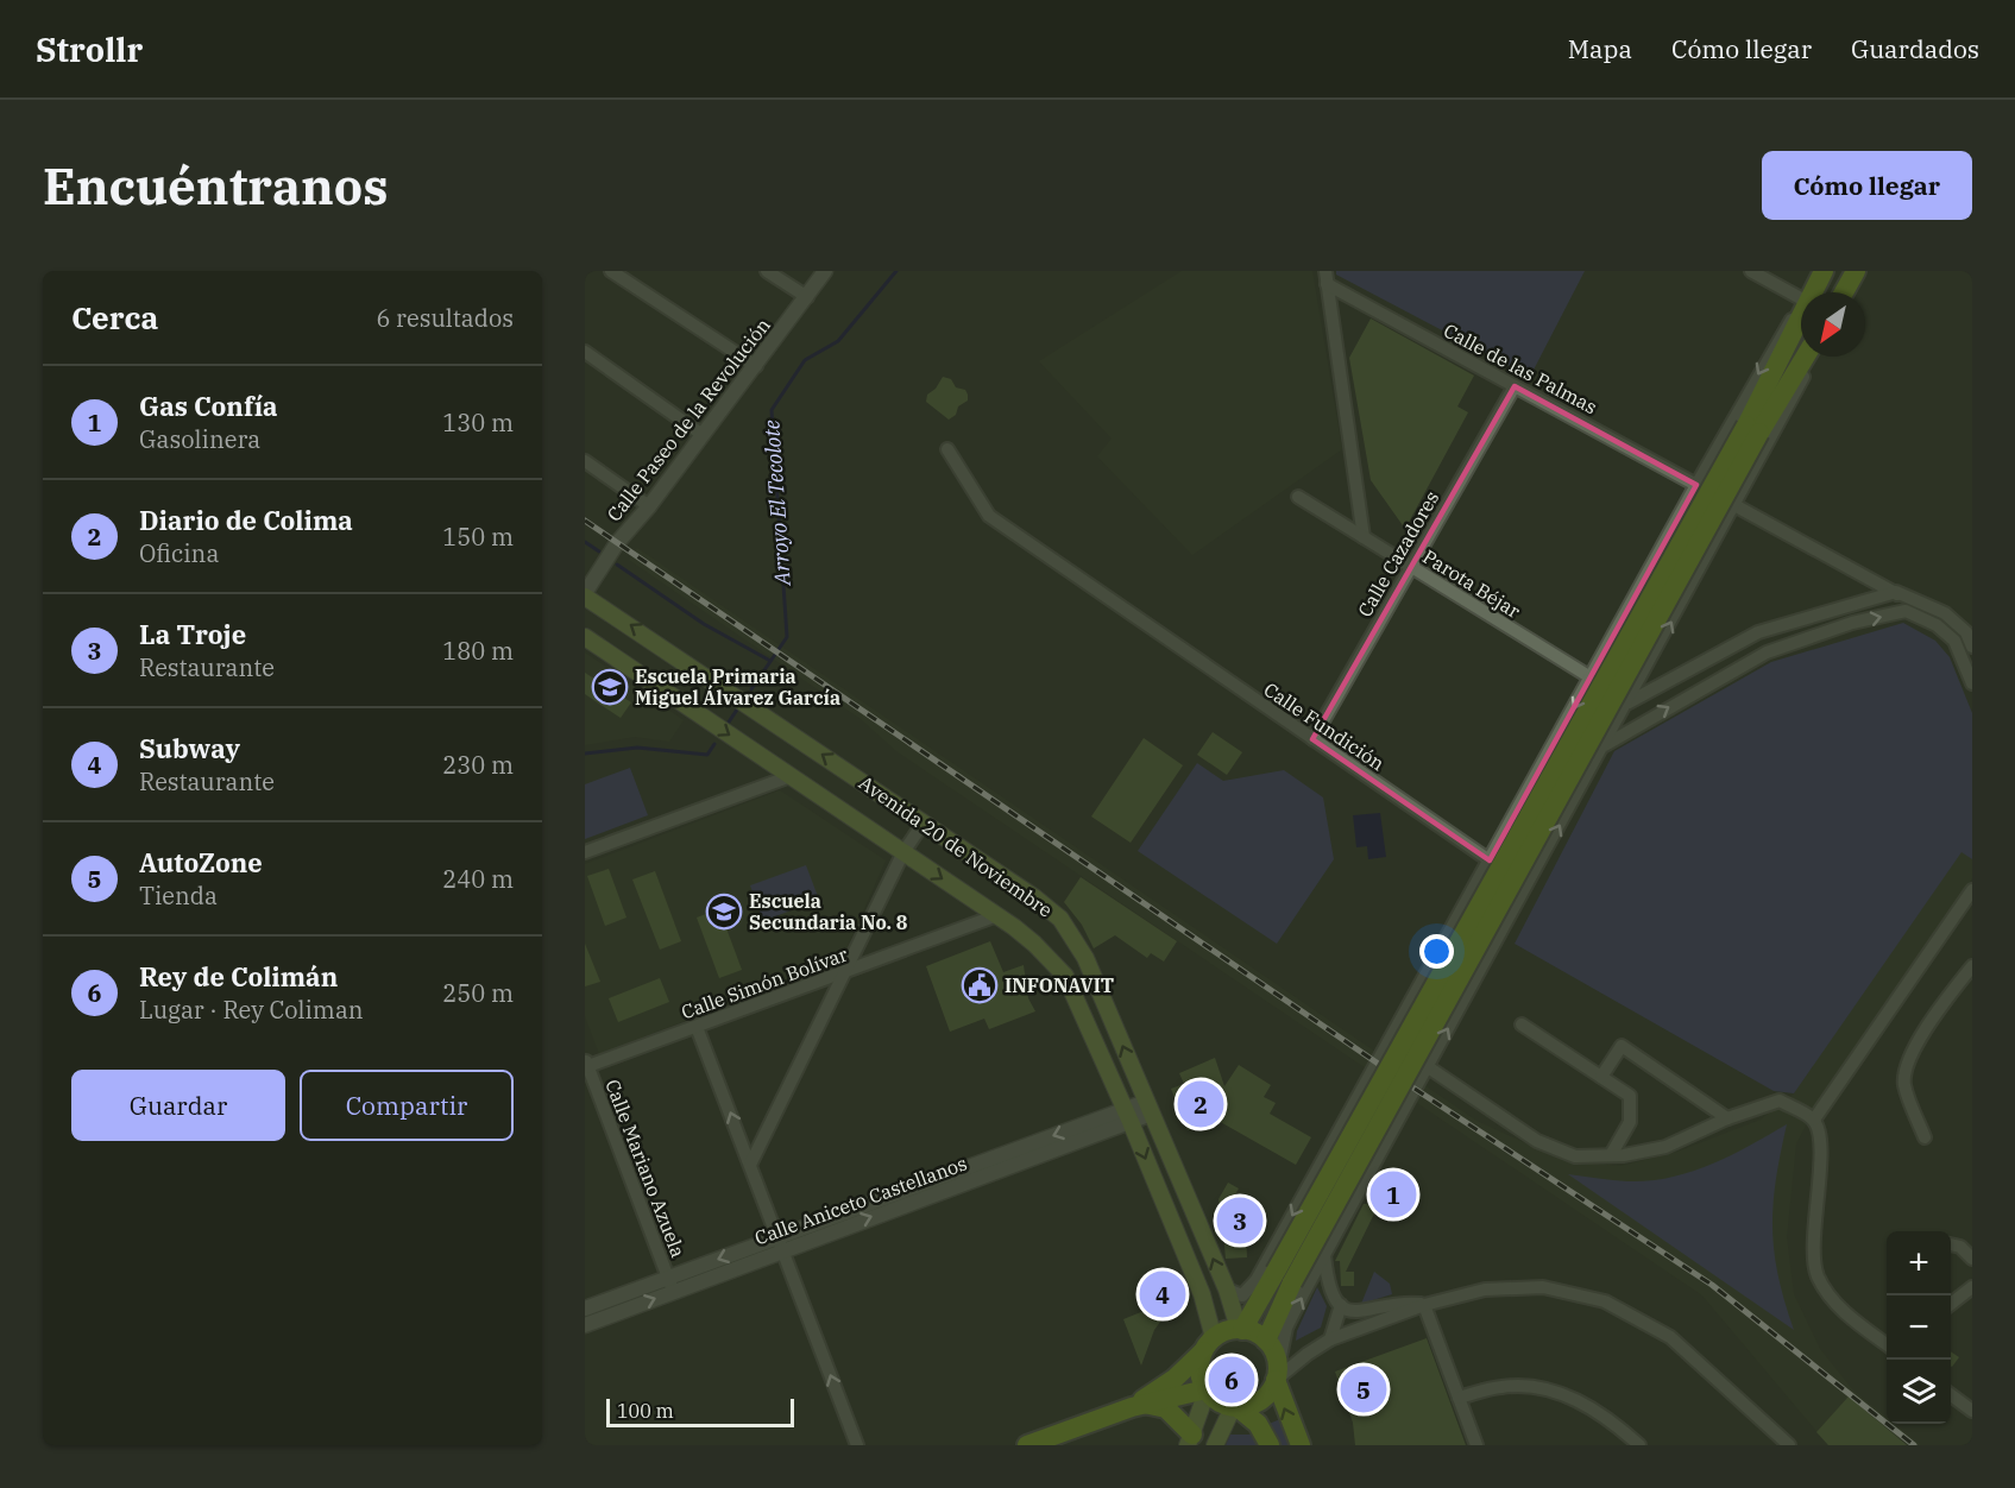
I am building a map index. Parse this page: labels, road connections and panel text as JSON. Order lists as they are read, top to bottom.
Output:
{
  "streets": {
    "main road": ["Avenida 20 de Noviembre"],
    "street": [
      "Calle de las Palmas",
      "Calle Paseo de la Revolución",
      "Calle Cazadores",
      "Parota Béjar",
      "Calle Fundición",
      "Calle Simón Bolívar",
      "Calle Mariano Azuela",
      "Calle Aniceto Castellanos"
    ]
  },
  "crossings": [
    ["Calle de las Palmas", "Calle Cazadores"],
    ["Calle Paseo de la Revolución", "Avenida 20 de Noviembre"],
    ["Calle Cazadores", "Parota Béjar"],
    ["Calle Cazadores", "Calle Fundición"],
    ["Avenida 20 de Noviembre", "Calle Simón Bolívar"],
    ["Avenida 20 de Noviembre", "Calle Aniceto Castellanos"],
    ["Calle Simón Bolívar", "Calle Mariano Azuela"],
    ["Calle Mariano Azuela", "Calle Aniceto Castellanos"]
  ],
  "water": ["Arroyo El Tecolote"],
  "places": {
    "school or university": ["Escuela Primaria Miguel Álvarez García", "Escuela Secundaria No. 8"],
    "public building": ["INFONAVIT"]
  },
  "scale_bar": "100 m",
  "north": "bottom left",
  "page": {
    "header": "Strollr",
    "nav": ["Mapa", "Cómo llegar", "Guardados"],
    "buttons": [
      "Cómo llegar",
      ["Guardar", "Compartir"]
    ],
    "title": "Encuéntranos",
    "heading": ["Cerca", "6 resultados"],
    "list": [
      {
        "mark": "1",
        "name": "Gas Confía",
        "note": "Gasolinera",
        "value": "130 m"
      },
      {
        "mark": "2",
        "name": "Diario de Colima",
        "note": "Oficina",
        "value": "150 m"
      },
      {
        "mark": "3",
        "name": "La Troje",
        "note": "Restaurante",
        "value": "180 m"
      },
      {
        "mark": "4",
        "name": "Subway",
        "note": "Restaurante",
        "value": "230 m"
      },
      {
        "mark": "5",
        "name": "AutoZone",
        "note": "Tienda",
        "value": "240 m"
      },
      {
        "mark": "6",
        "name": "Rey de Colimán",
        "note": "Lugar · Rey Coliman",
        "value": "250 m"
      }
    ],
    "pins": [
      "2",
      "1",
      "3",
      "4",
      "6",
      "5"
    ],
    "map_buttons": ["+", "−"],
    "scale": "100 m"
  }
}
